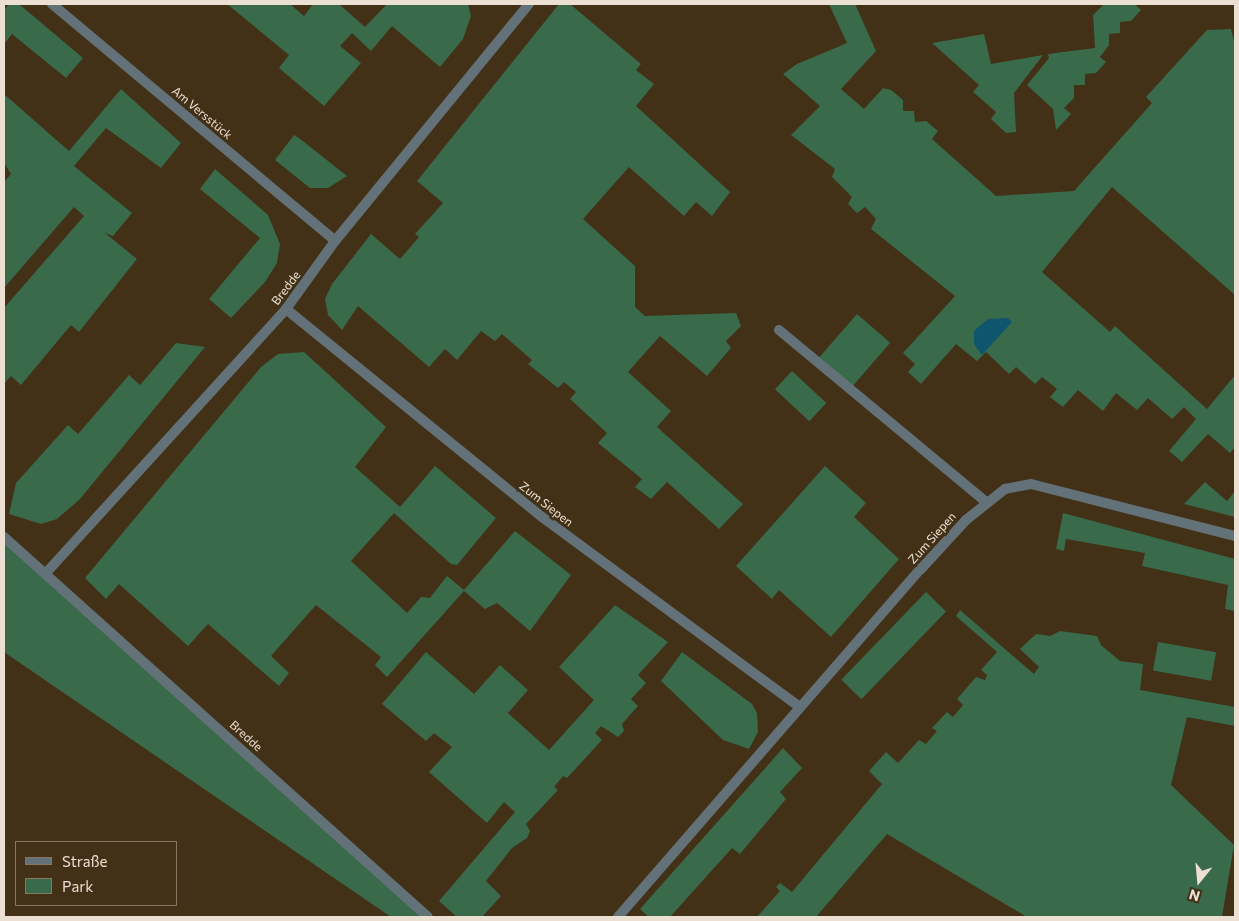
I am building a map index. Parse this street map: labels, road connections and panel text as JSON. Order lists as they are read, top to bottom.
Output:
{
  "streets": {
    "street": ["Am Versstück", "Bredde", "Zum Siepen"]
  },
  "crossings": [
    ["Am Versstück", "Bredde"],
    ["Bredde", "Zum Siepen"]
  ],
  "legend": ["Straße", "Park"],
  "north": "bottom"
}
